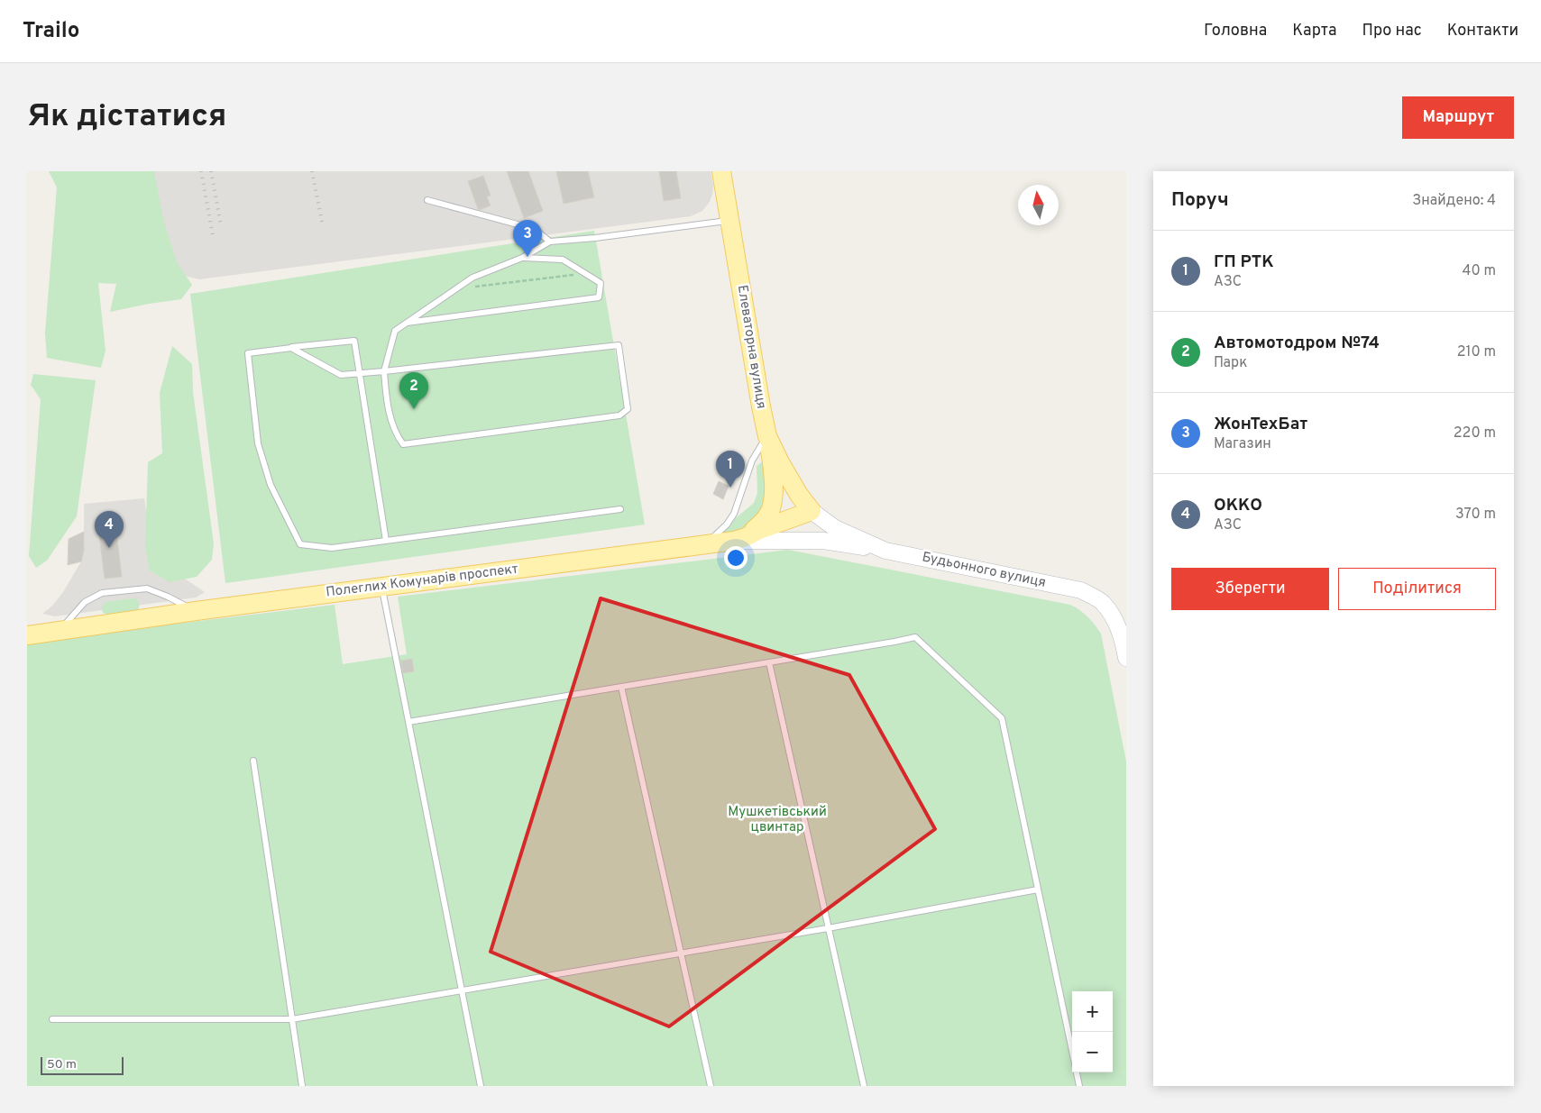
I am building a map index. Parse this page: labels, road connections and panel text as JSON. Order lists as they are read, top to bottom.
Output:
{
  "streets": {
    "main road": ["Елеваторна вулиця", "Будьонного вулиця", "Полеглих Комунарів проспект"]
  },
  "crossings": [
    ["Елеваторна вулиця", "Будьонного вулиця"],
    ["Елеваторна вулиця", "Полеглих Комунарів проспект"],
    ["Будьонного вулиця", "Полеглих Комунарів проспект"]
  ],
  "parks": ["Мушкетівський цвинтар"],
  "scale_bar": "50 m",
  "north": "top",
  "page": {
    "header": "Trailo",
    "nav": [
      "Головна",
      "Карта",
      "Про нас",
      "Контакти"
    ],
    "buttons": [
      "Маршрут",
      ["Зберегти", "Поділитися"]
    ],
    "title": "Як дістатися",
    "heading": ["Поруч", "Знайдено: 4"],
    "pins": [
      "3",
      "2",
      "1",
      "4"
    ],
    "list": [
      {
        "mark": "1",
        "name": "ГП РТК",
        "note": "АЗС",
        "value": "40 m"
      },
      {
        "mark": "2",
        "name": "Автомотодром №74",
        "note": "Парк",
        "value": "210 m"
      },
      {
        "mark": "3",
        "name": "ЖонТехБат",
        "note": "Магазин",
        "value": "220 m"
      },
      {
        "mark": "4",
        "name": "ОККО",
        "note": "АЗС",
        "value": "370 m"
      }
    ],
    "map_buttons": ["+", "−"],
    "scale": "50 m"
  }
}
